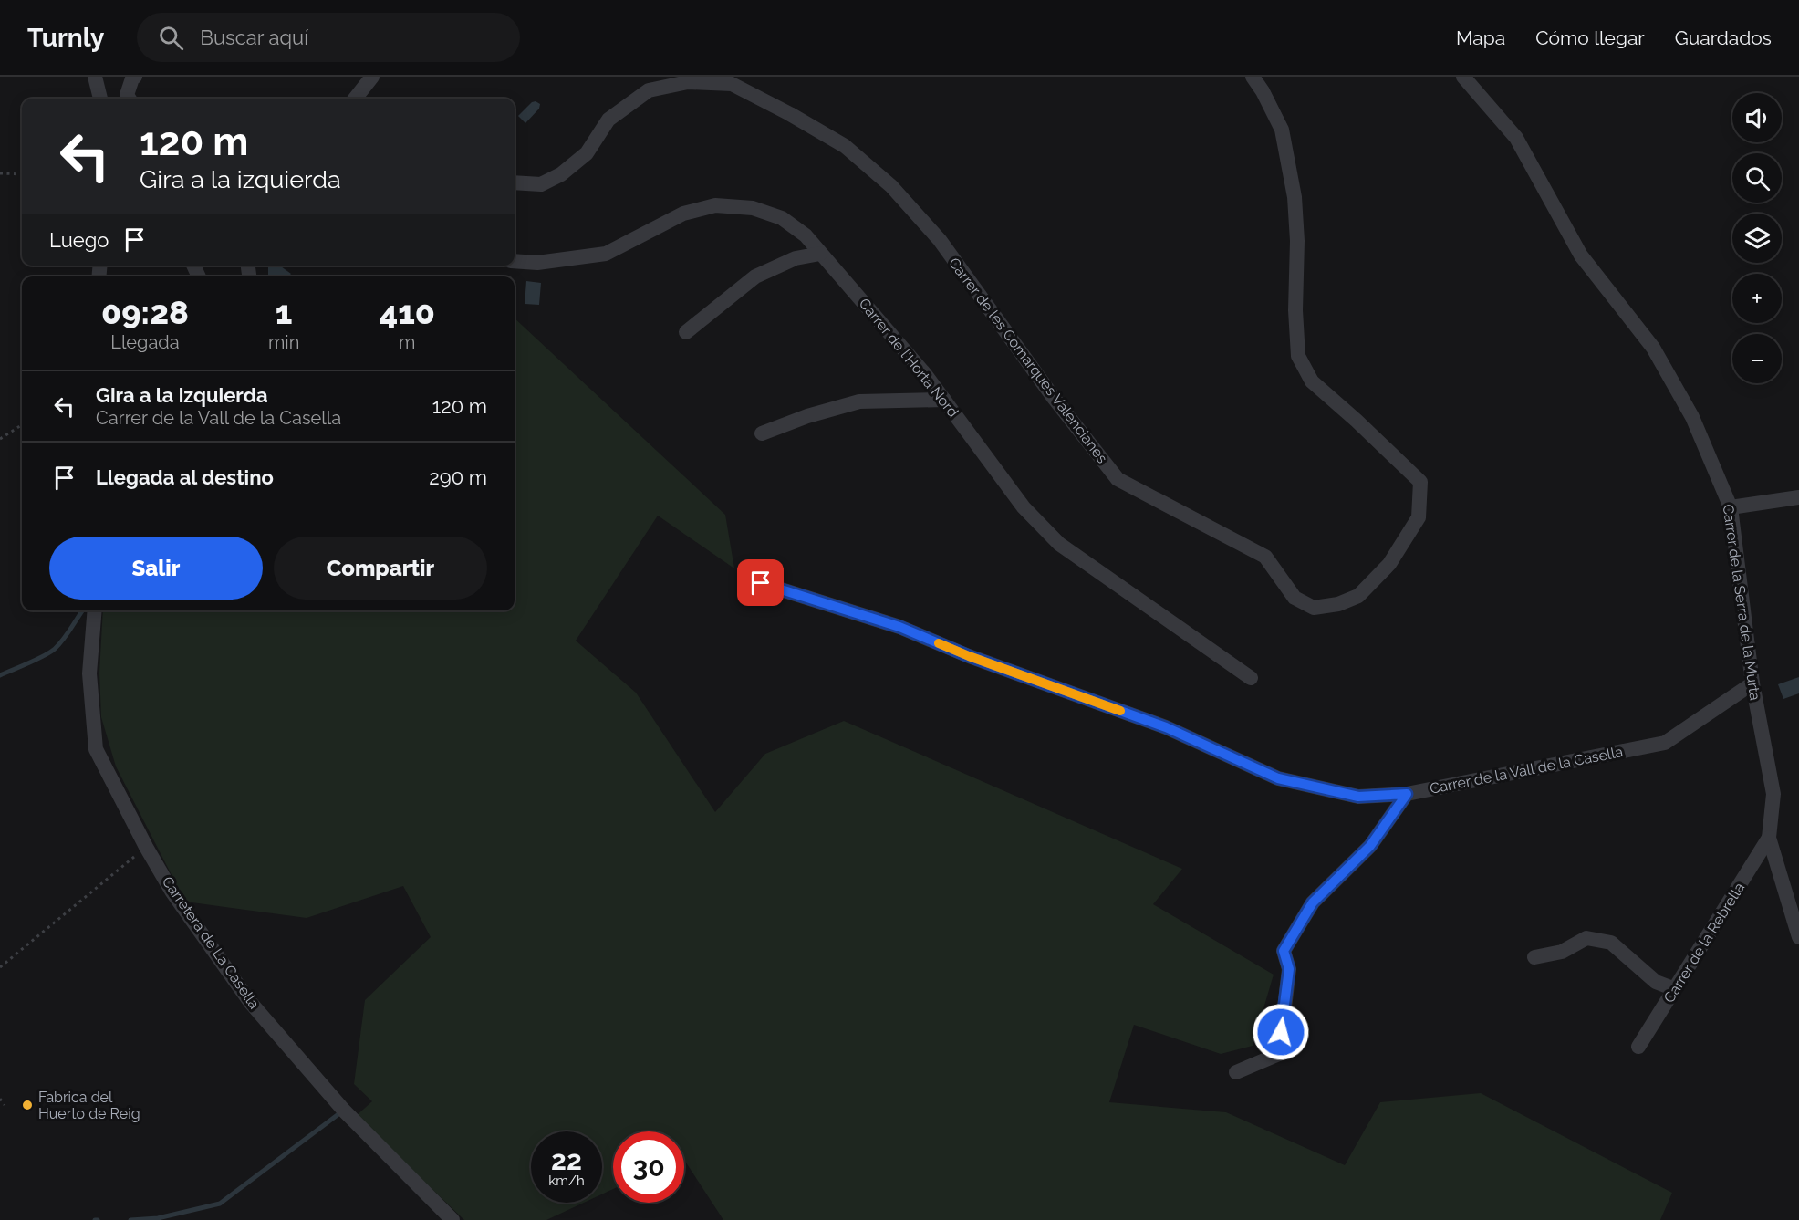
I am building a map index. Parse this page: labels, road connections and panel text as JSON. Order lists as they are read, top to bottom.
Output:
{
  "streets": {
    "street": [
      "Carrer de l'Horta Nord",
      "Carrer de les Comarques Valencianes",
      "Carrer de la Serra de la Murta",
      "Carrer de la Vall de la Casella",
      "Carretera de La Casella",
      "Carrer de la Rebrella"
    ]
  },
  "crossings": [
    ["Carrer de la Serra de la Murta", "Carrer de la Vall de la Casella"],
    ["Carrer de la Serra de la Murta", "Carrer de la Rebrella"]
  ],
  "places": ["Fabrica del Huerto de Reig"],
  "page": {
    "header": "Turnly",
    "search": "Buscar aquí",
    "nav": ["Mapa", "Cómo llegar", "Guardados"],
    "map_buttons": ["+", "−"],
    "turn": ["120 m", "Gira a la izquierda"],
    "then": "Luego",
    "eta": [
      "09:28",
      "Llegada",
      "1",
      "min",
      "410",
      "m"
    ],
    "list": [
      {
        "name": "Gira a la izquierda",
        "note": "Carrer de la Vall de la Casella",
        "value": "120 m"
      },
      {
        "name": "Llegada al destino",
        "value": "290 m"
      }
    ],
    "buttons": ["Salir", "Compartir"],
    "speed": "22 km/h",
    "limit": "30"
  }
}
